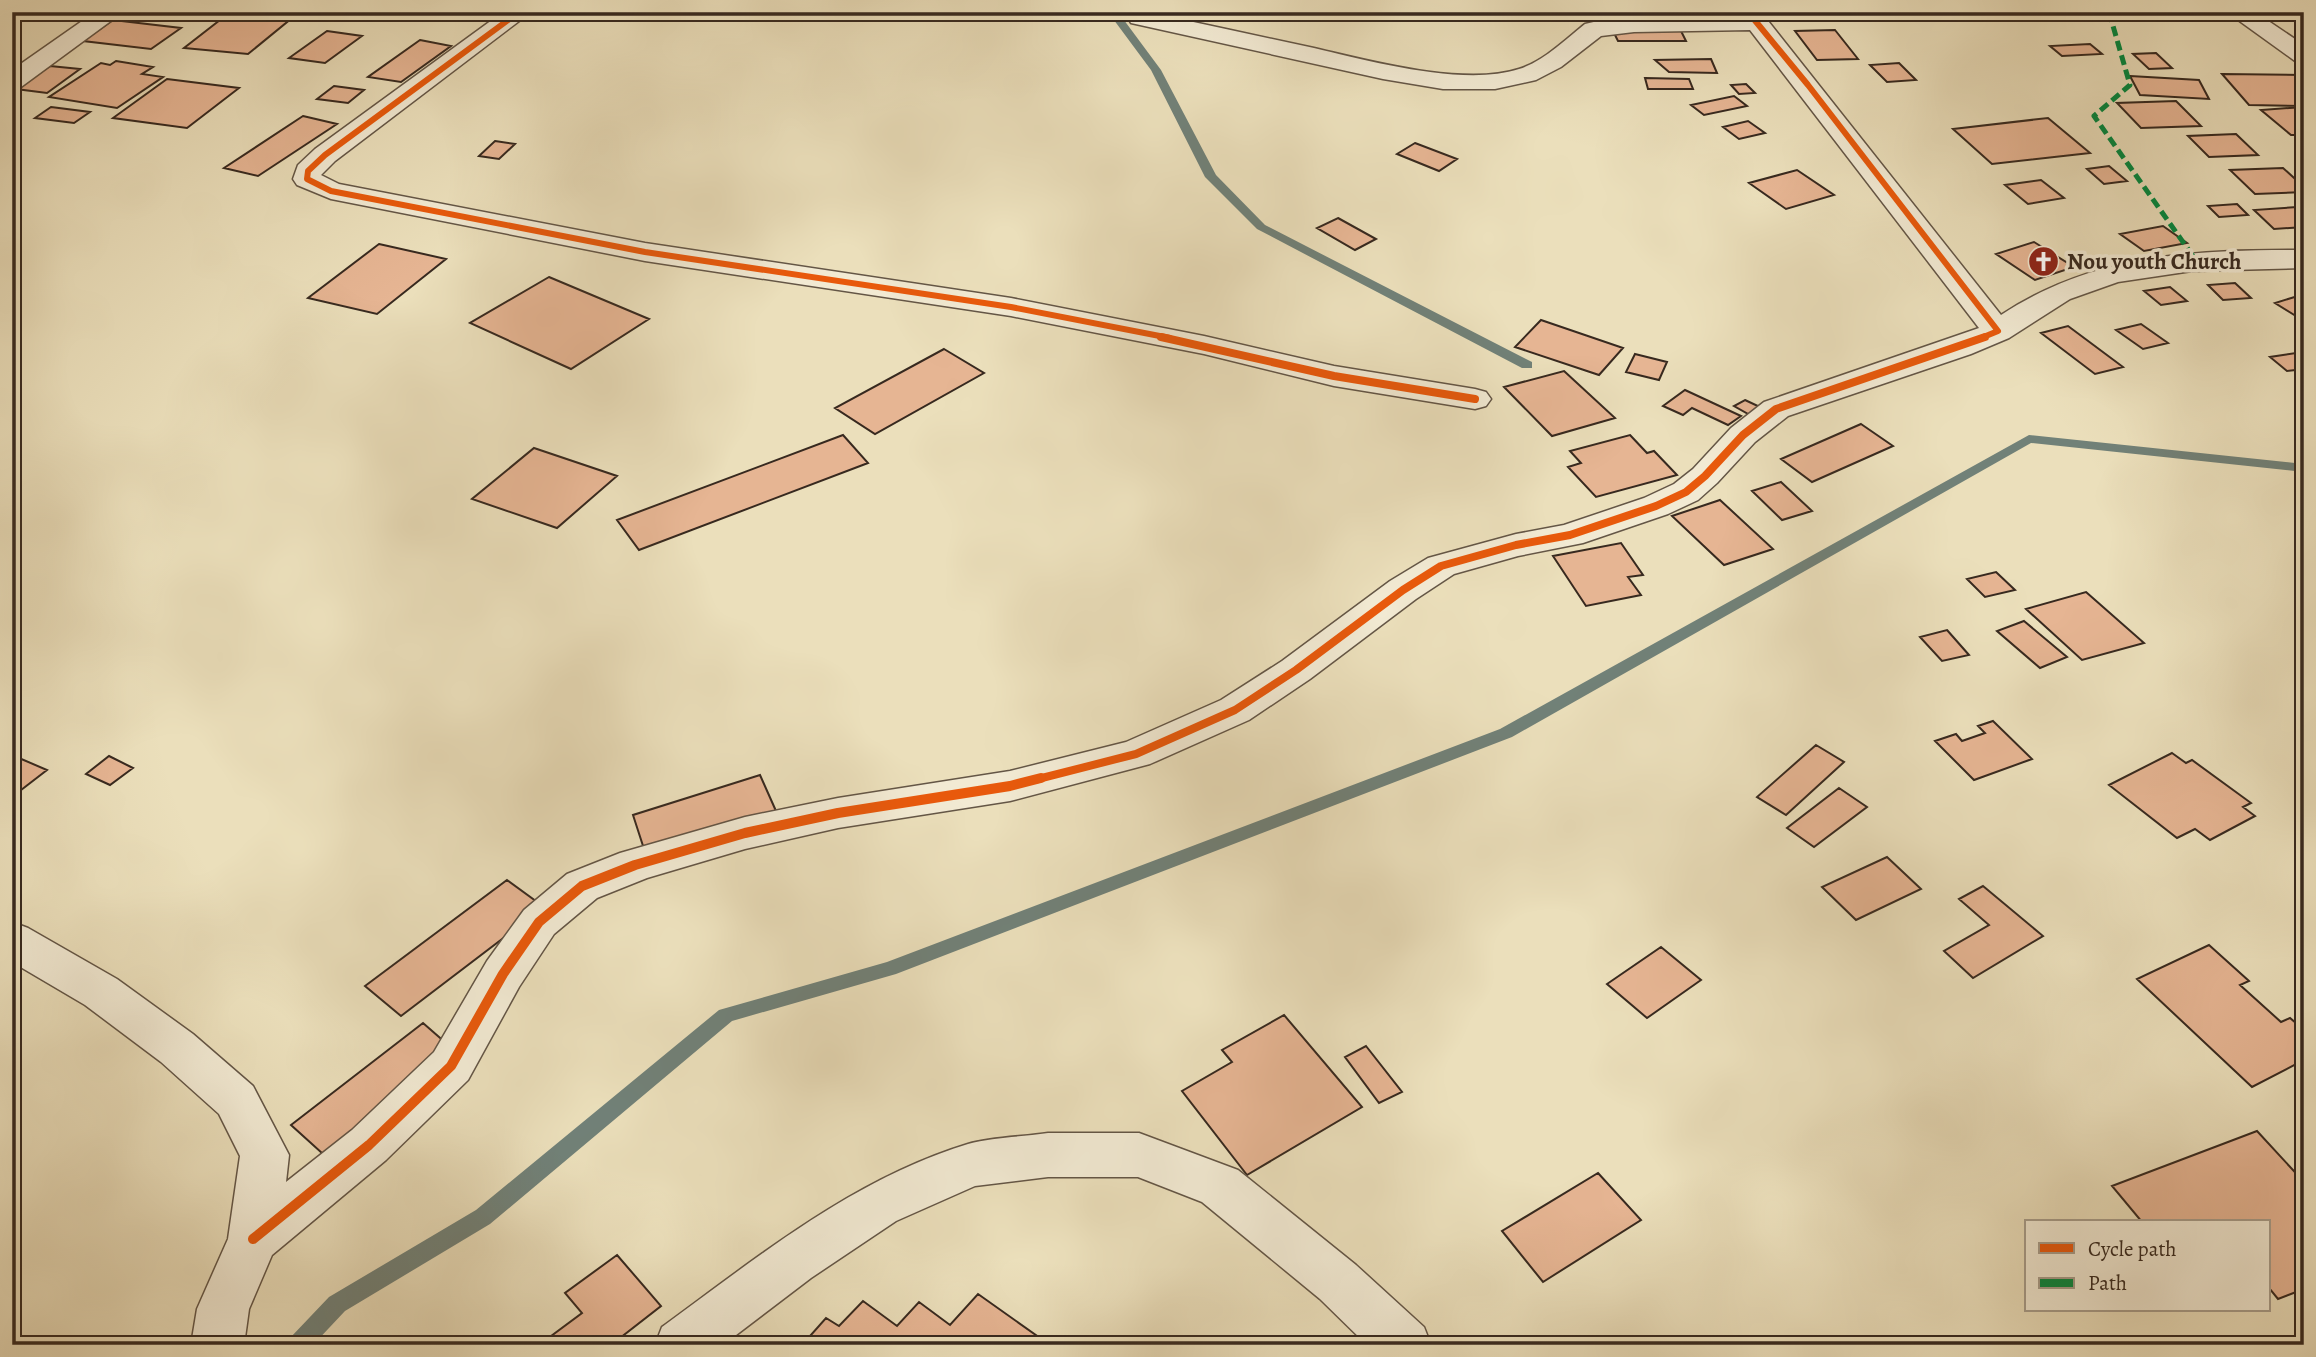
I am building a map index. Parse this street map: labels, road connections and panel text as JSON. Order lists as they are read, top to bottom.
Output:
{
  "places": {
    "church": ["Nou youth Church"]
  },
  "legend": ["Cycle path", "Path"]
}
